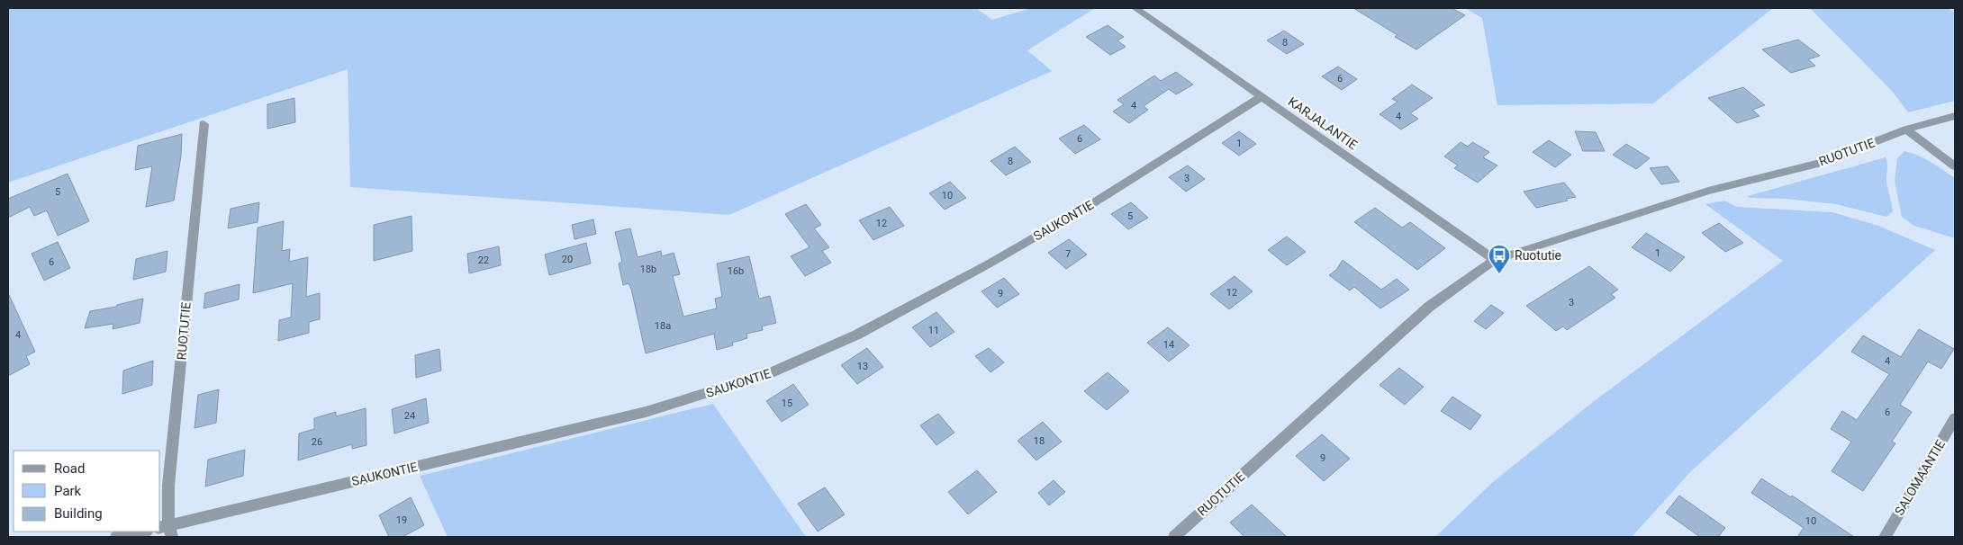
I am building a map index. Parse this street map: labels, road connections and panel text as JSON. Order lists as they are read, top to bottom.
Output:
{
  "streets": {
    "street": [
      "KARJALANTIE",
      "RUOTUTIE",
      "SAUKONTIE",
      "SALOMAANTIE"
    ]
  },
  "crossings": [
    ["KARJALANTIE", "RUOTUTIE"],
    ["KARJALANTIE", "SAUKONTIE"],
    ["RUOTUTIE", "SAUKONTIE"]
  ],
  "places": {
    "bus stop": ["Ruotutie"]
  },
  "house_numbers": [
    "8",
    "6",
    "4",
    "4",
    "6",
    "1",
    "8",
    "3",
    "5",
    "10",
    "5",
    "12",
    "1",
    "7",
    "20",
    "22",
    "6",
    "18b",
    "16b",
    "12",
    "9",
    "3",
    "18a",
    "11",
    "4",
    "14",
    "4",
    "13",
    "15",
    "6",
    "24",
    "18",
    "26",
    "9",
    "19",
    "10"
  ],
  "legend": ["Road", "Park", "Building"]
}
